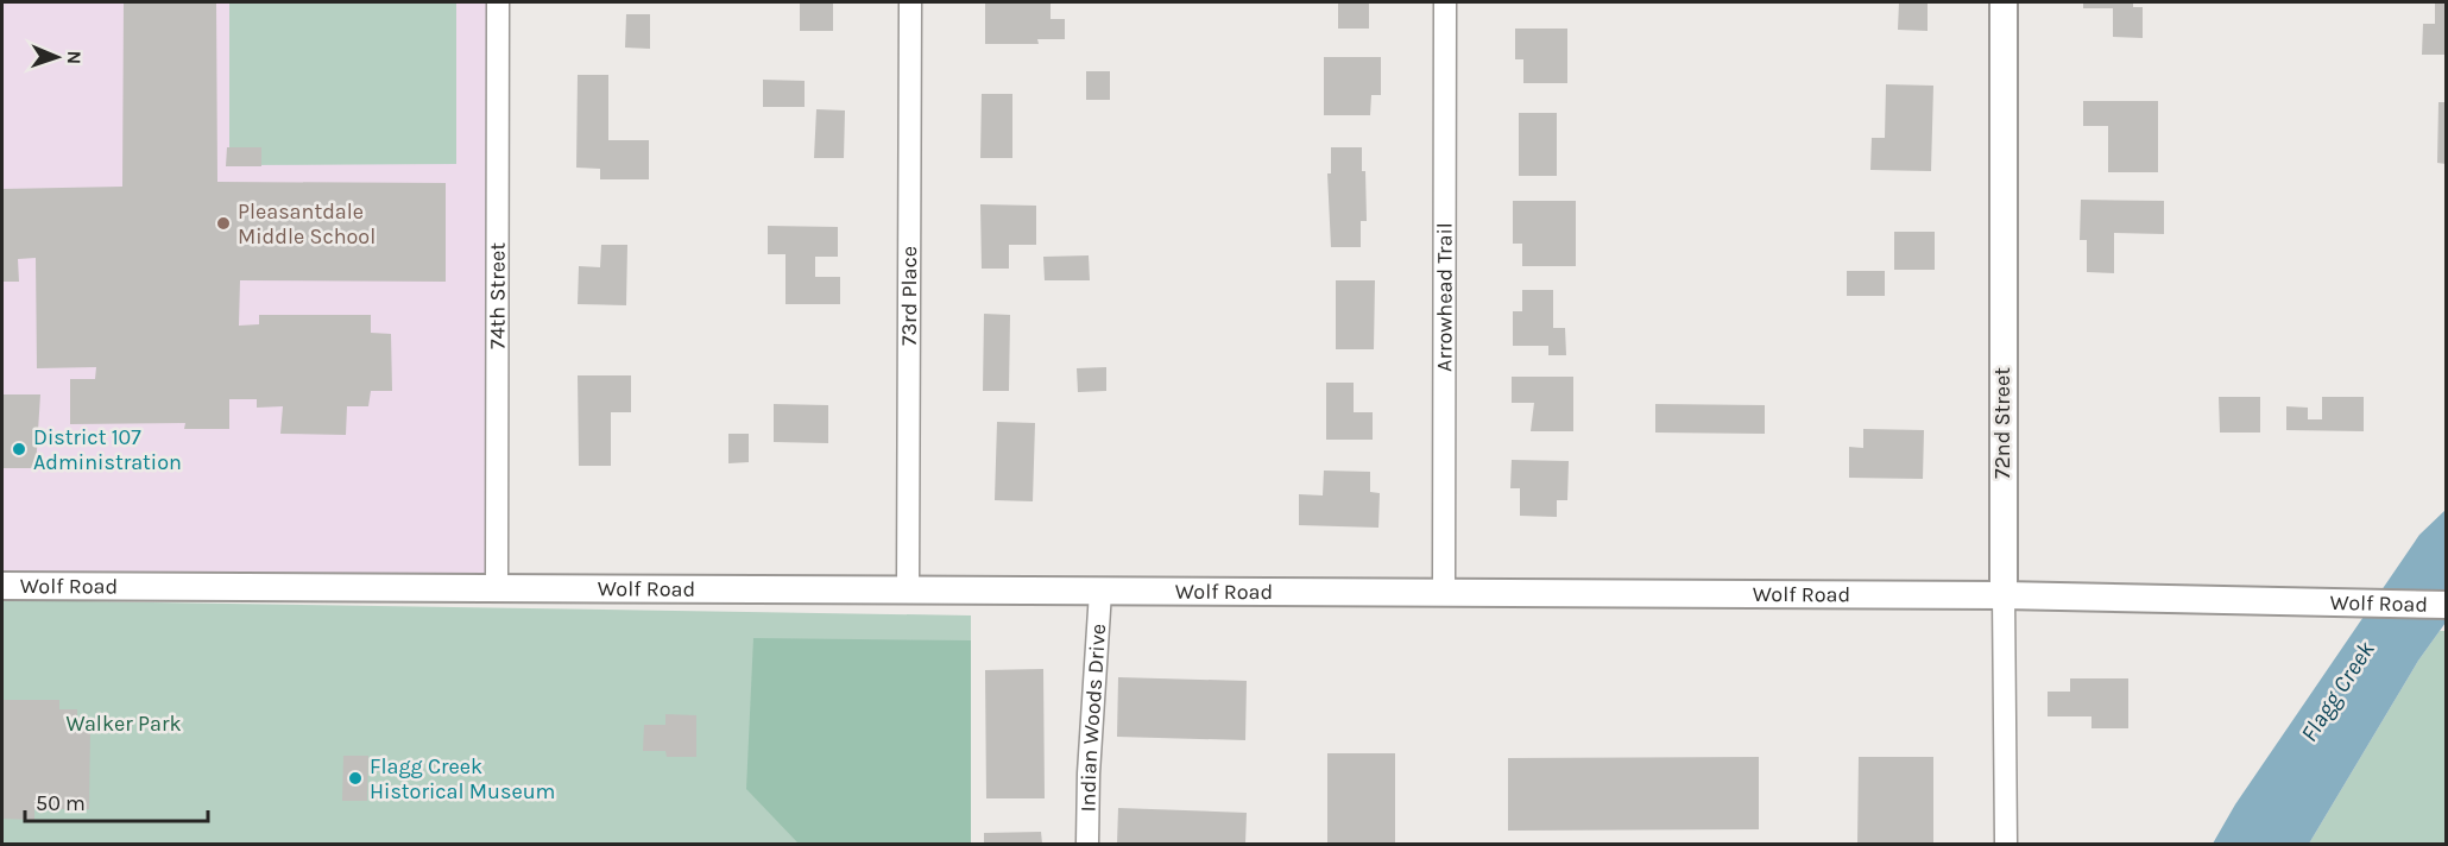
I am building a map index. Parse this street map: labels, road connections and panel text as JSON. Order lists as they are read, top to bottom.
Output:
{
  "streets": {
    "street": [
      "74th Street",
      "73rd Place",
      "Arrowhead Trail",
      "72nd Street",
      "Wolf Road",
      "Indian Woods Drive"
    ]
  },
  "crossings": [
    ["74th Street", "Wolf Road"],
    ["73rd Place", "Wolf Road"],
    ["Arrowhead Trail", "Wolf Road"],
    ["72nd Street", "Wolf Road"],
    ["Wolf Road", "Indian Woods Drive"]
  ],
  "water": ["Flagg Creek"],
  "parks": ["Walker Park"],
  "places": ["Pleasantdale Middle School", "District 107 Administration", "Flagg Creek Historical Museum"],
  "scale_bar": "50 m",
  "north": "right"
}
